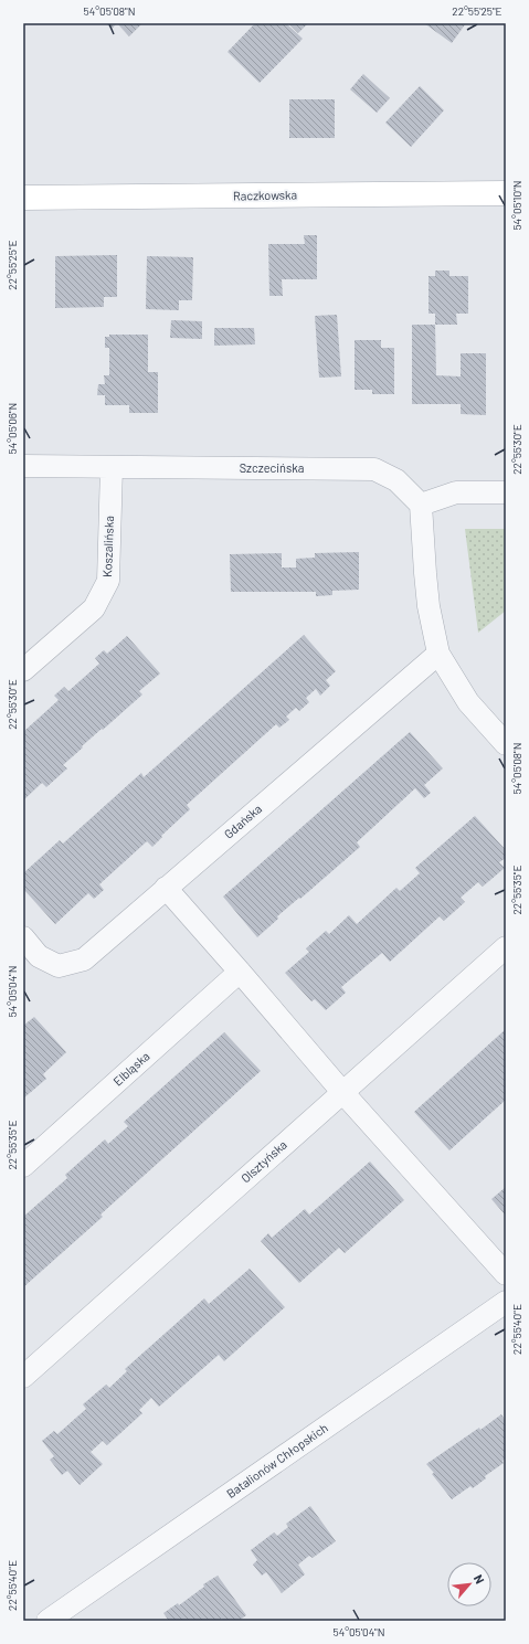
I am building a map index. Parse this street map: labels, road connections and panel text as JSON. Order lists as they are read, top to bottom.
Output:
{
  "streets": {
    "street": [
      "Raczkowska",
      "Szczecińska",
      "Koszalińska",
      "Gdańska",
      "Elbląska",
      "Olsztyńska",
      "Batalionów Chłopskich"
    ]
  },
  "crossings": [
    ["Szczecińska", "Koszalińska"]
  ],
  "north": "top right",
  "coordinates": [
    "54°05'08\"N",
    "22°55'25\"E",
    "54°05'10\"N",
    "54°05'06\"N",
    "22°55'30\"E",
    "22°55'35\"E",
    "54°05'04\"N",
    "22°55'40\"E"
  ]
}
